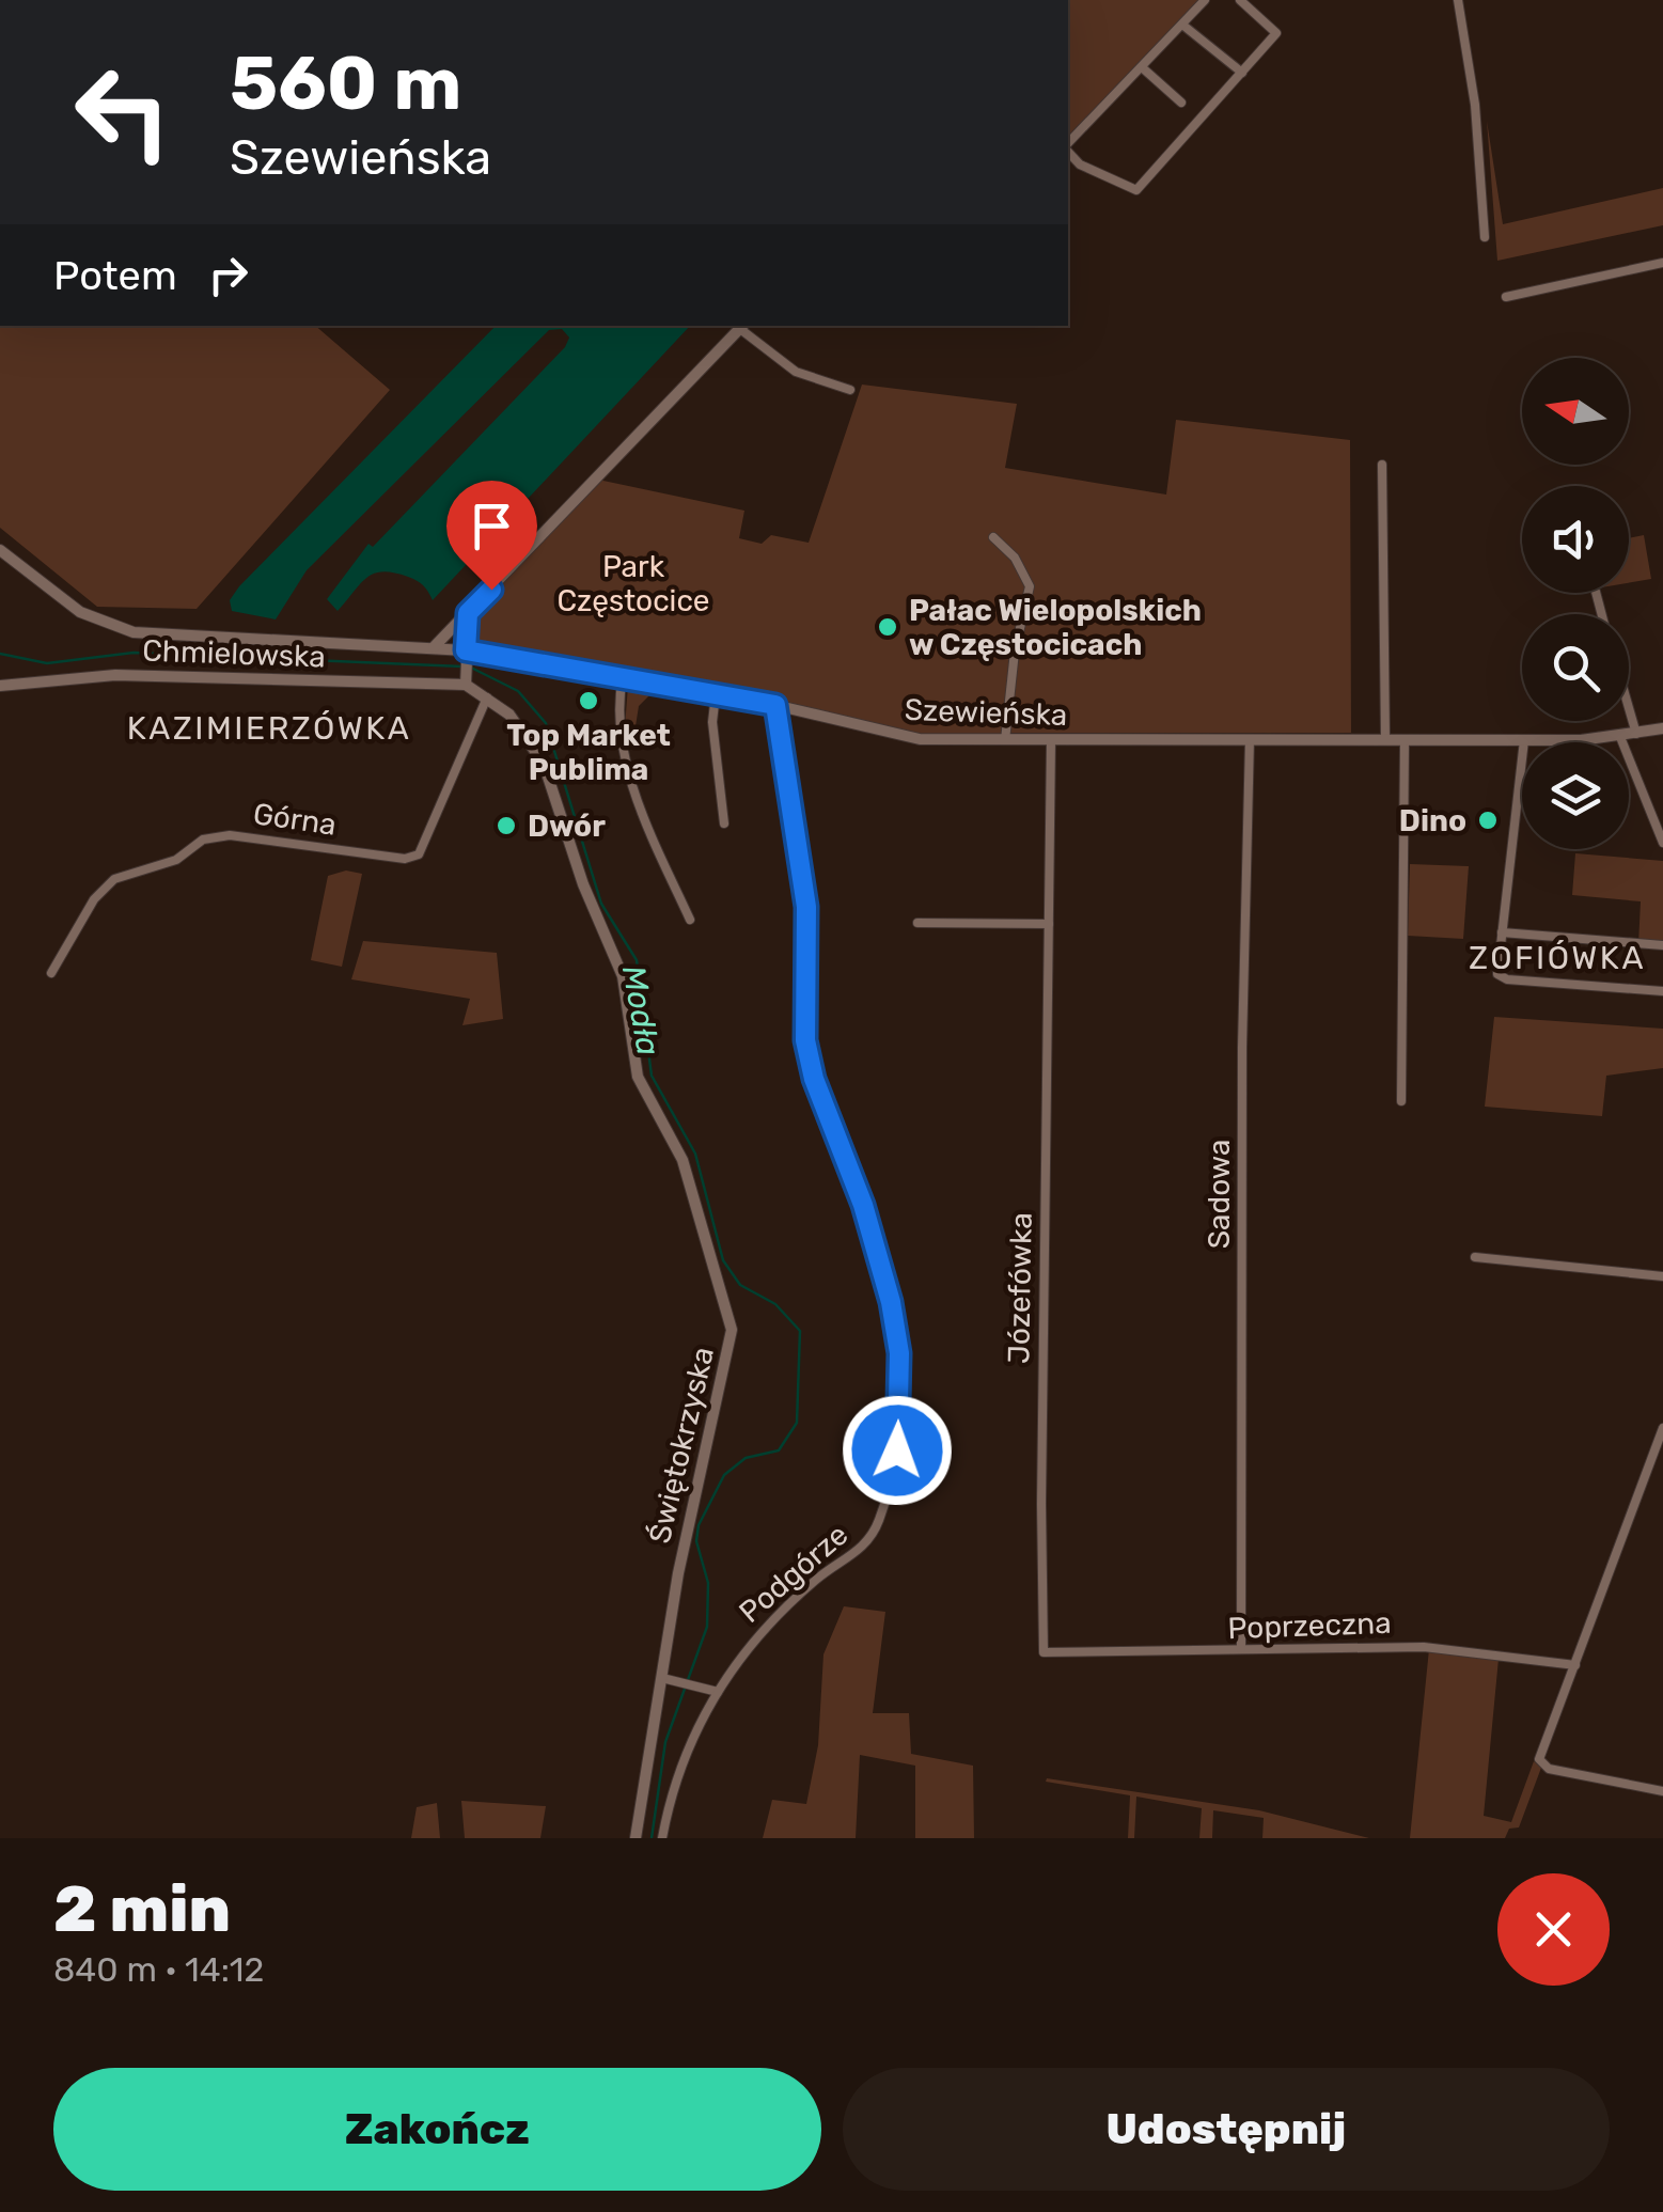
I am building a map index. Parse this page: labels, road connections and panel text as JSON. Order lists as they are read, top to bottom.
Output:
{
  "streets": {
    "street": [
      "Chmielowska",
      "Szewieńska",
      "Górna",
      "Sadowa",
      "Józefówka",
      "Świętokrzyska",
      "Podgórze",
      "Poprzeczna"
    ]
  },
  "crossings": [
    ["Chmielowska", "Szewieńska"],
    ["Chmielowska", "Świętokrzyska"],
    ["Szewieńska", "Sadowa"],
    ["Szewieńska", "Józefówka"],
    ["Szewieńska", "Świętokrzyska"],
    ["Szewieńska", "Podgórze"],
    ["Górna", "Świętokrzyska"],
    ["Sadowa", "Poprzeczna"],
    ["Józefówka", "Poprzeczna"]
  ],
  "districts": ["KAZIMIERZÓWKA", "ZOFIÓWKA"],
  "water": ["Modła"],
  "parks": ["Park Częstocice"],
  "places": [
    "Pałac Wielopolskich w Częstocicach",
    "Top Market Publima",
    "Dino",
    "Dwór"
  ],
  "north": "left",
  "page": {
    "turn": ["560 m", "Szewieńska"],
    "then": "Potem",
    "heading": ["2 min", "840 m · 14:12"],
    "buttons": ["Zakończ", "Udostępnij"]
  }
}
